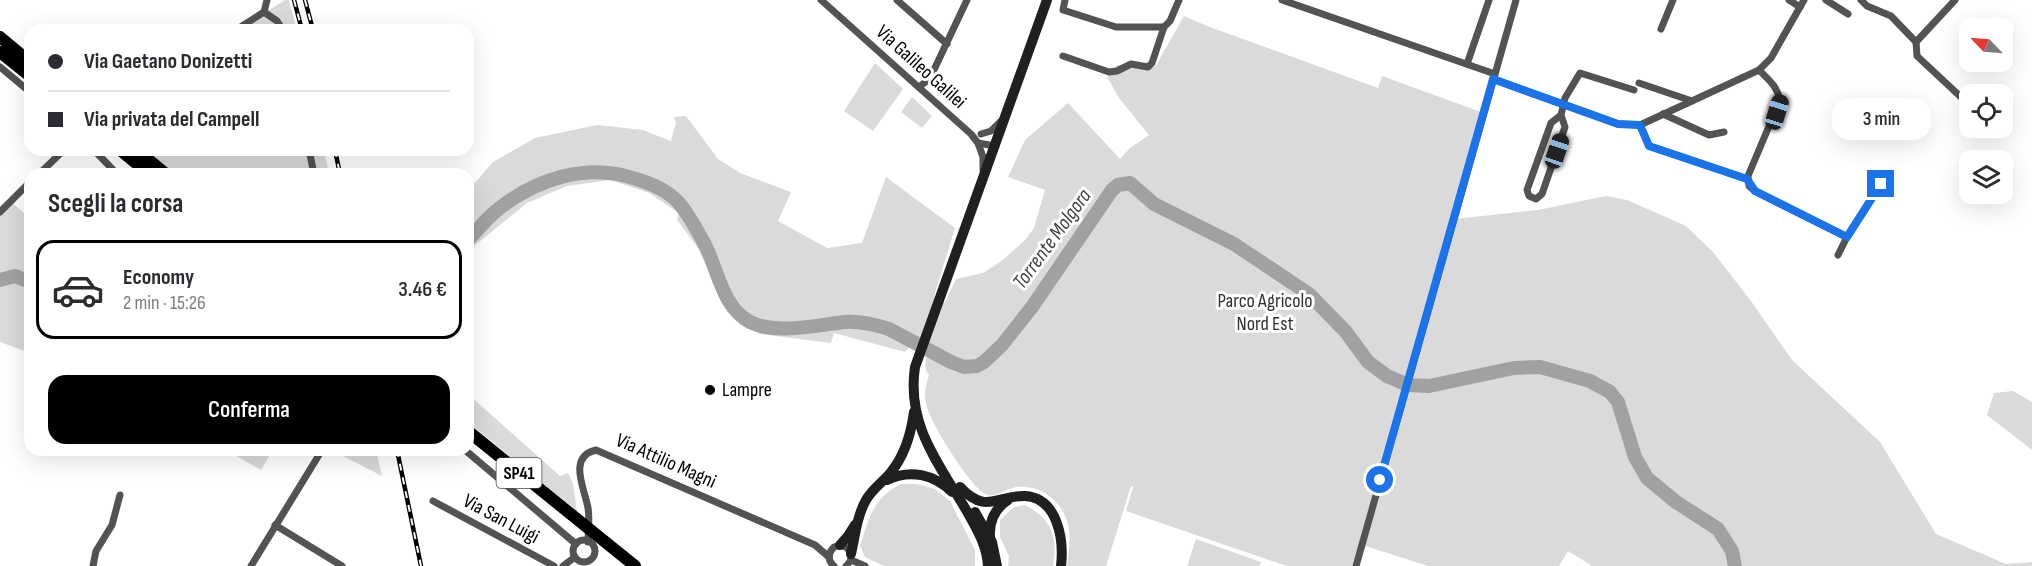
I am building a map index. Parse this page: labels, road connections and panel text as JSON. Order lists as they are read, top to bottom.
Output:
{
  "streets": {
    "main road": ["SP41"],
    "street": ["Via Galileo Galilei", "Via Attilio Magni", "Via San Luigi"]
  },
  "water": ["Torrente Molgora"],
  "parks": ["Parco Agricolo Nord Est"],
  "places": ["Lampre"],
  "north": "top left",
  "page": {
    "banner": ["Via Gaetano Donizetti", "Via privata del Campell"],
    "bubble": "3 min",
    "heading": "Scegli la corsa",
    "list": [
      {
        "name": "Economy",
        "note": "2 min · 15:26",
        "value": "3.46 €"
      }
    ],
    "buttons": "Conferma"
  }
}
